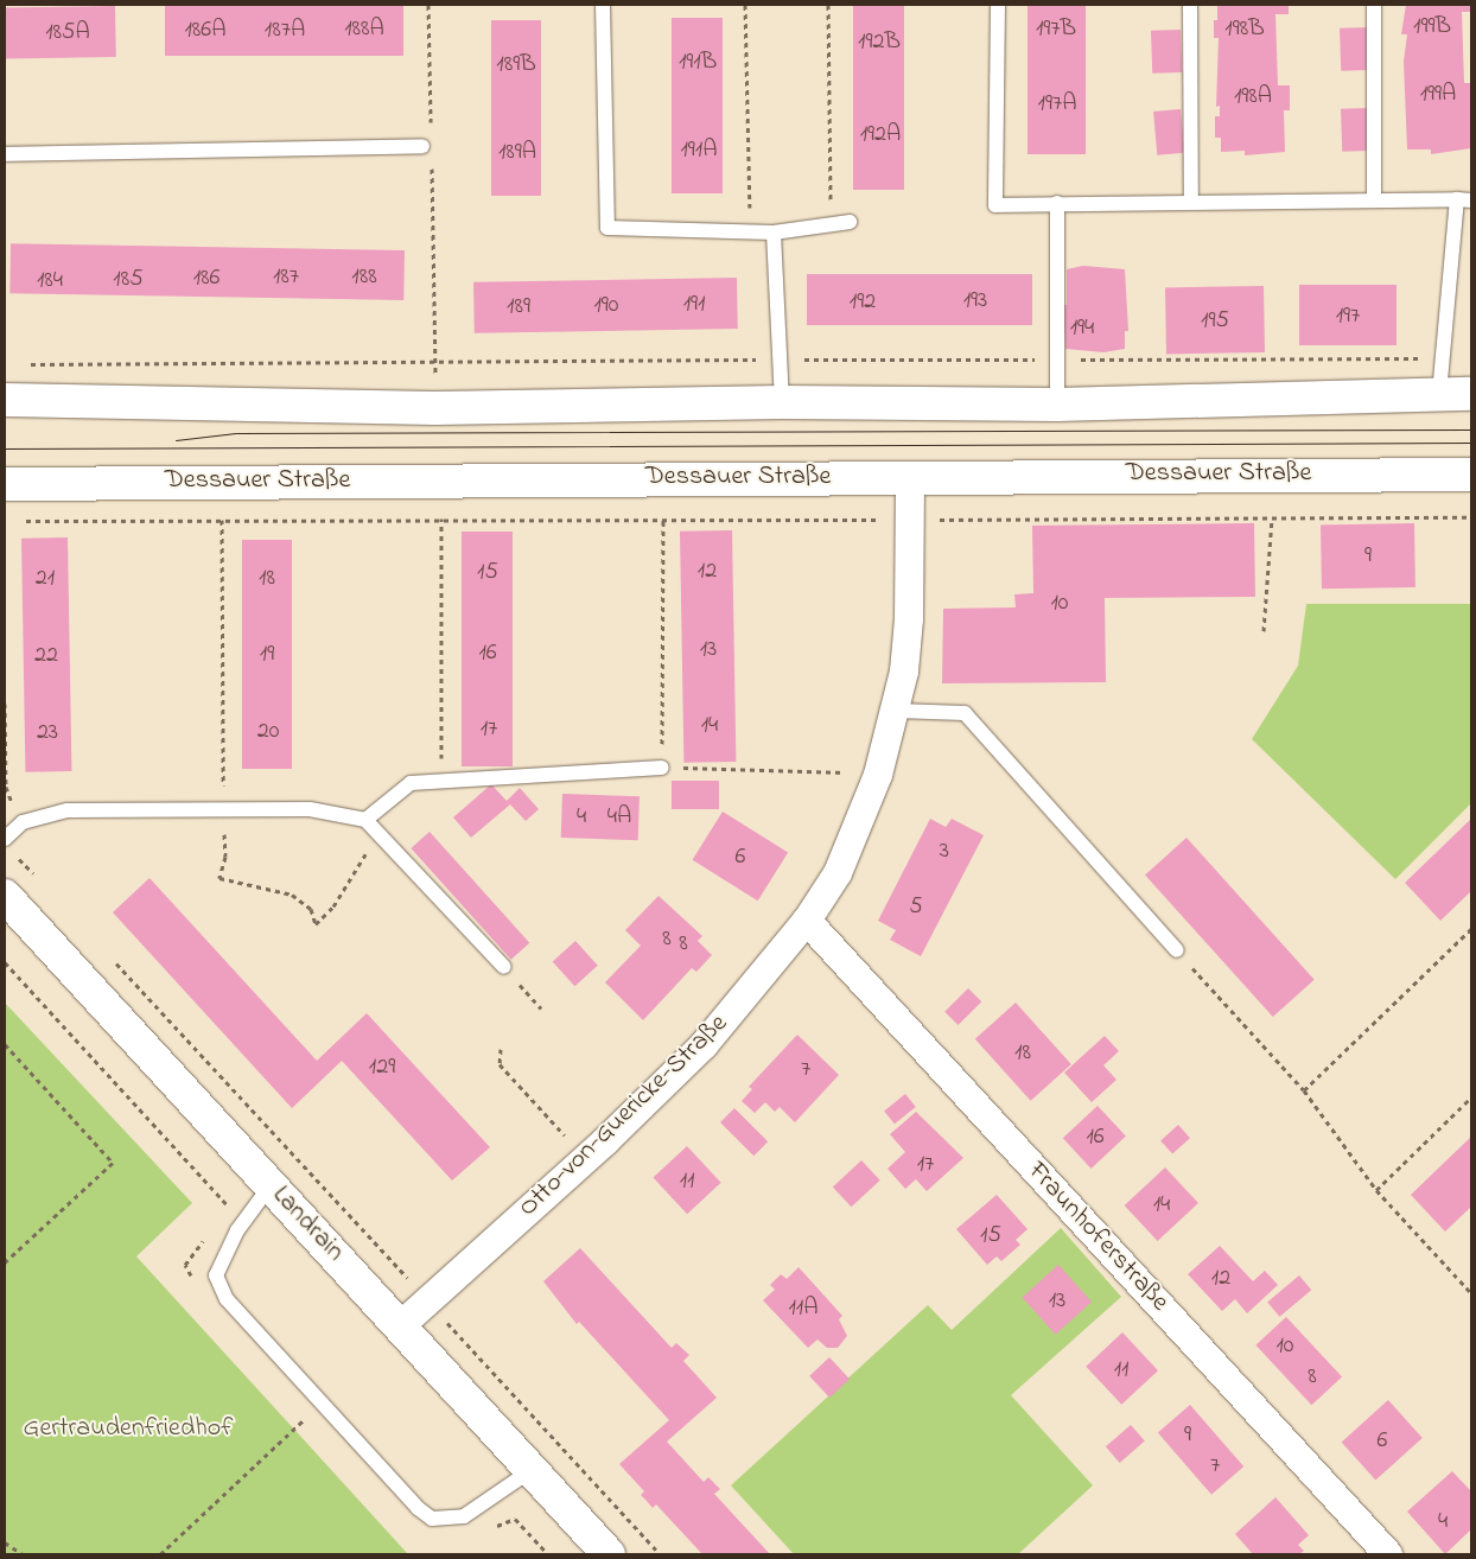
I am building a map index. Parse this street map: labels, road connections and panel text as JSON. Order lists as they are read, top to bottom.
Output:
{
  "streets": {
    "main road": ["Dessauer Straße", "Landrain"],
    "street": ["Otto-von-Guericke-Straße", "Fraunhoferstraße"]
  },
  "crossings": [
    ["Dessauer Straße", "Otto-von-Guericke-Straße"],
    ["Otto-von-Guericke-Straße", "Landrain"],
    ["Otto-von-Guericke-Straße", "Fraunhoferstraße"]
  ],
  "parks": ["Gertraudenfriedhof"],
  "house_numbers": [
    "199B",
    "188A",
    "197B",
    "198B",
    "186A",
    "187A",
    "185A",
    "192B",
    "191B",
    "189B",
    "199A",
    "198A",
    "197A",
    "192A",
    "191A",
    "189A",
    "187",
    "188",
    "186",
    "185",
    "184",
    "193",
    "192",
    "191",
    "190",
    "189",
    "197",
    "195",
    "194",
    "9",
    "12",
    "15",
    "21",
    "18",
    "10",
    "13",
    "16",
    "19",
    "22",
    "14",
    "17",
    "20",
    "23",
    "4",
    "4A",
    "3",
    "6",
    "5",
    "8",
    "8",
    "18",
    "129",
    "7",
    "16",
    "17",
    "11",
    "14",
    "15",
    "12",
    "13",
    "11A",
    "10",
    "11",
    "8",
    "9",
    "6",
    "7",
    "4"
  ]
}
